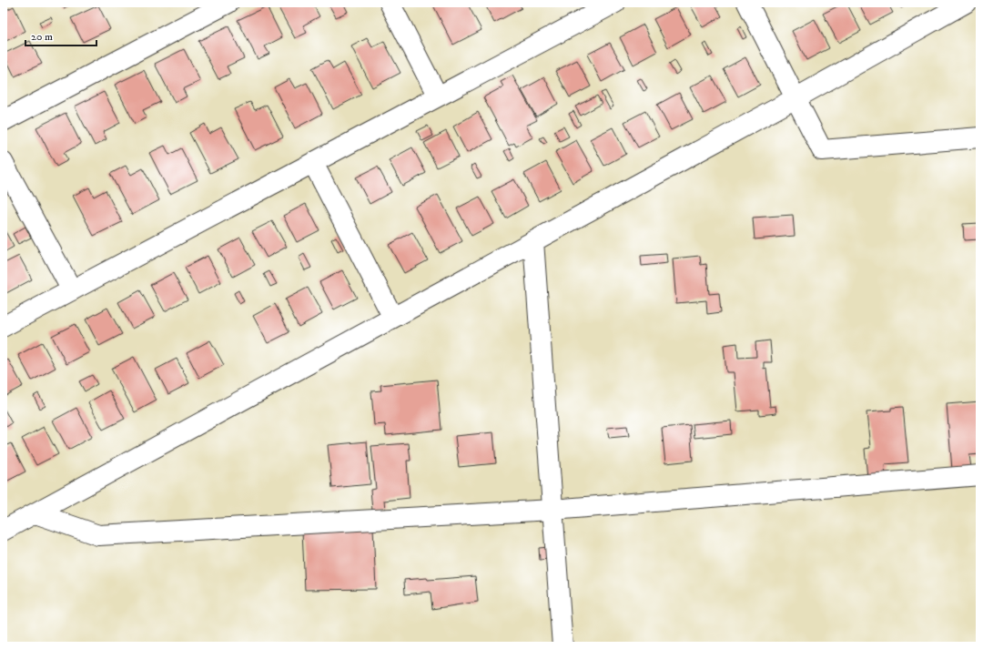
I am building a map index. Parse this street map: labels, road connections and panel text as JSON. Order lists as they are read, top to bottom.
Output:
{
  "scale_bar": "20 m"
}
